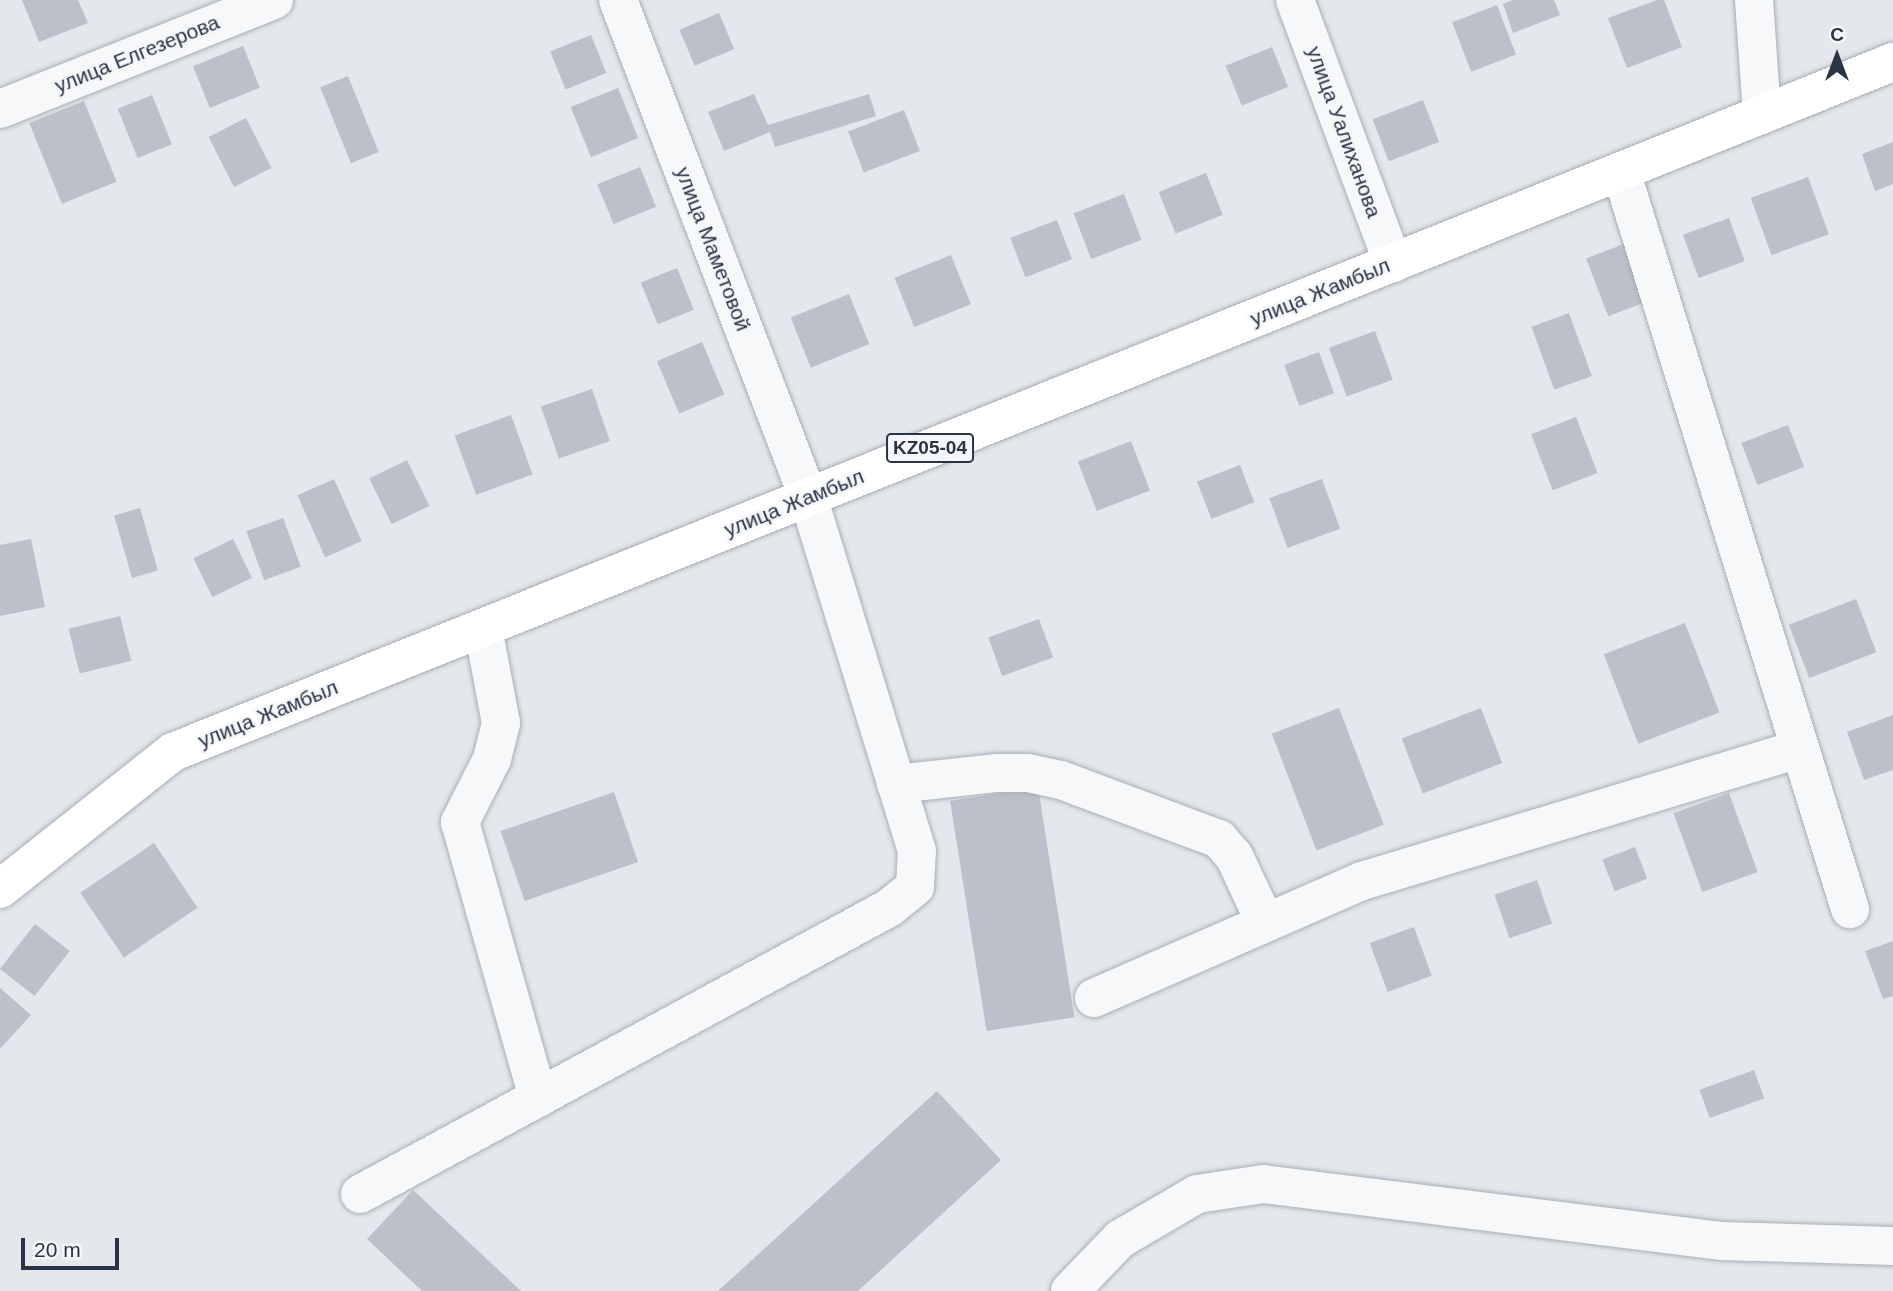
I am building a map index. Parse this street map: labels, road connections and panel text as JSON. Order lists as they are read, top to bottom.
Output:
{
  "streets": {
    "main road": ["улица Жамбыл", "KZ05-04"],
    "street": ["улица Елгезерова", "улица Уалиханова", "улица Маметовой"]
  },
  "crossings": [
    ["улица Уалиханова", "улица Жамбыл"],
    ["улица Маметовой", "улица Жамбыл"]
  ],
  "scale_bar": "20 m",
  "north": "top"
}
